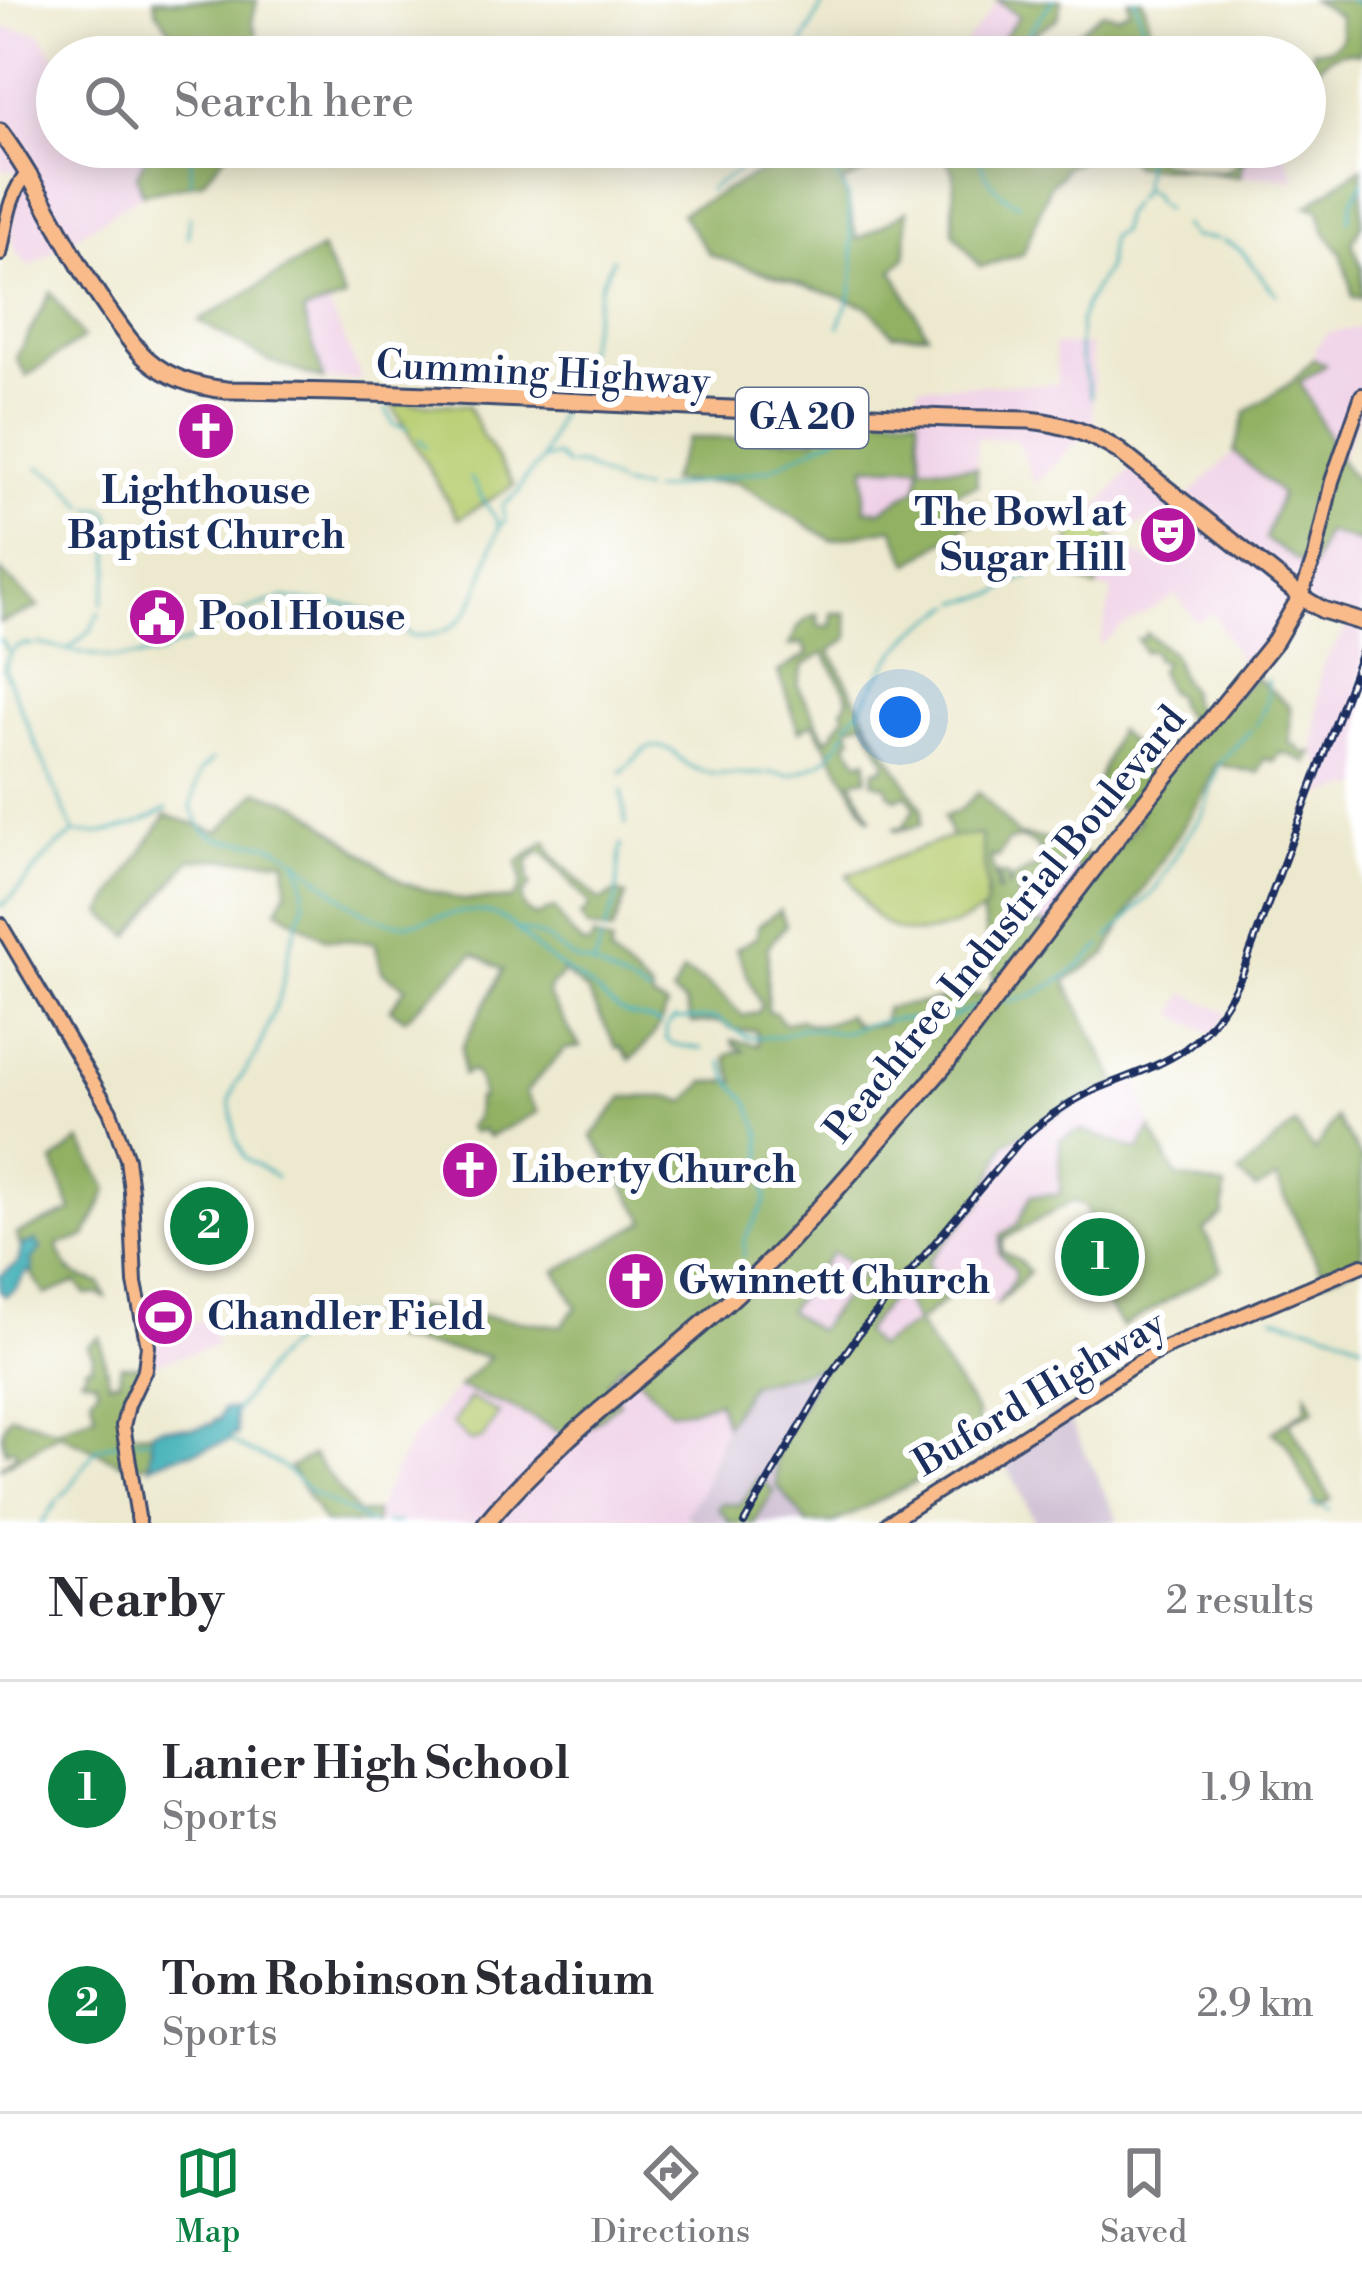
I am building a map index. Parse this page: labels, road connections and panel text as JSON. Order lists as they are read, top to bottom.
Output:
{
  "streets": {
    "highway": ["Cumming Highway", "GA 20", "Peachtree Industrial Boulevard"],
    "main road": ["Buford Highway"]
  },
  "crossings": [
    ["Cumming Highway", "GA 20"],
    ["Cumming Highway", "Peachtree Industrial Boulevard"],
    ["GA 20", "Peachtree Industrial Boulevard"]
  ],
  "places": {
    "church": ["Lighthouse Baptist Church", "Liberty Church", "Gwinnett Church"],
    "theatre": ["The Bowl at Sugar Hill"],
    "public building": ["Pool House"],
    "sports": ["Chandler Field"]
  },
  "page": {
    "search": "Search here",
    "pins": ["2", "1"],
    "heading": ["Nearby", "2 results"],
    "list": [
      {
        "mark": "1",
        "name": "Lanier High School",
        "note": "Sports",
        "value": "1.9 km"
      },
      {
        "mark": "2",
        "name": "Tom Robinson Stadium",
        "note": "Sports",
        "value": "2.9 km"
      }
    ],
    "nav": ["Map", "Directions", "Saved"]
  }
}
